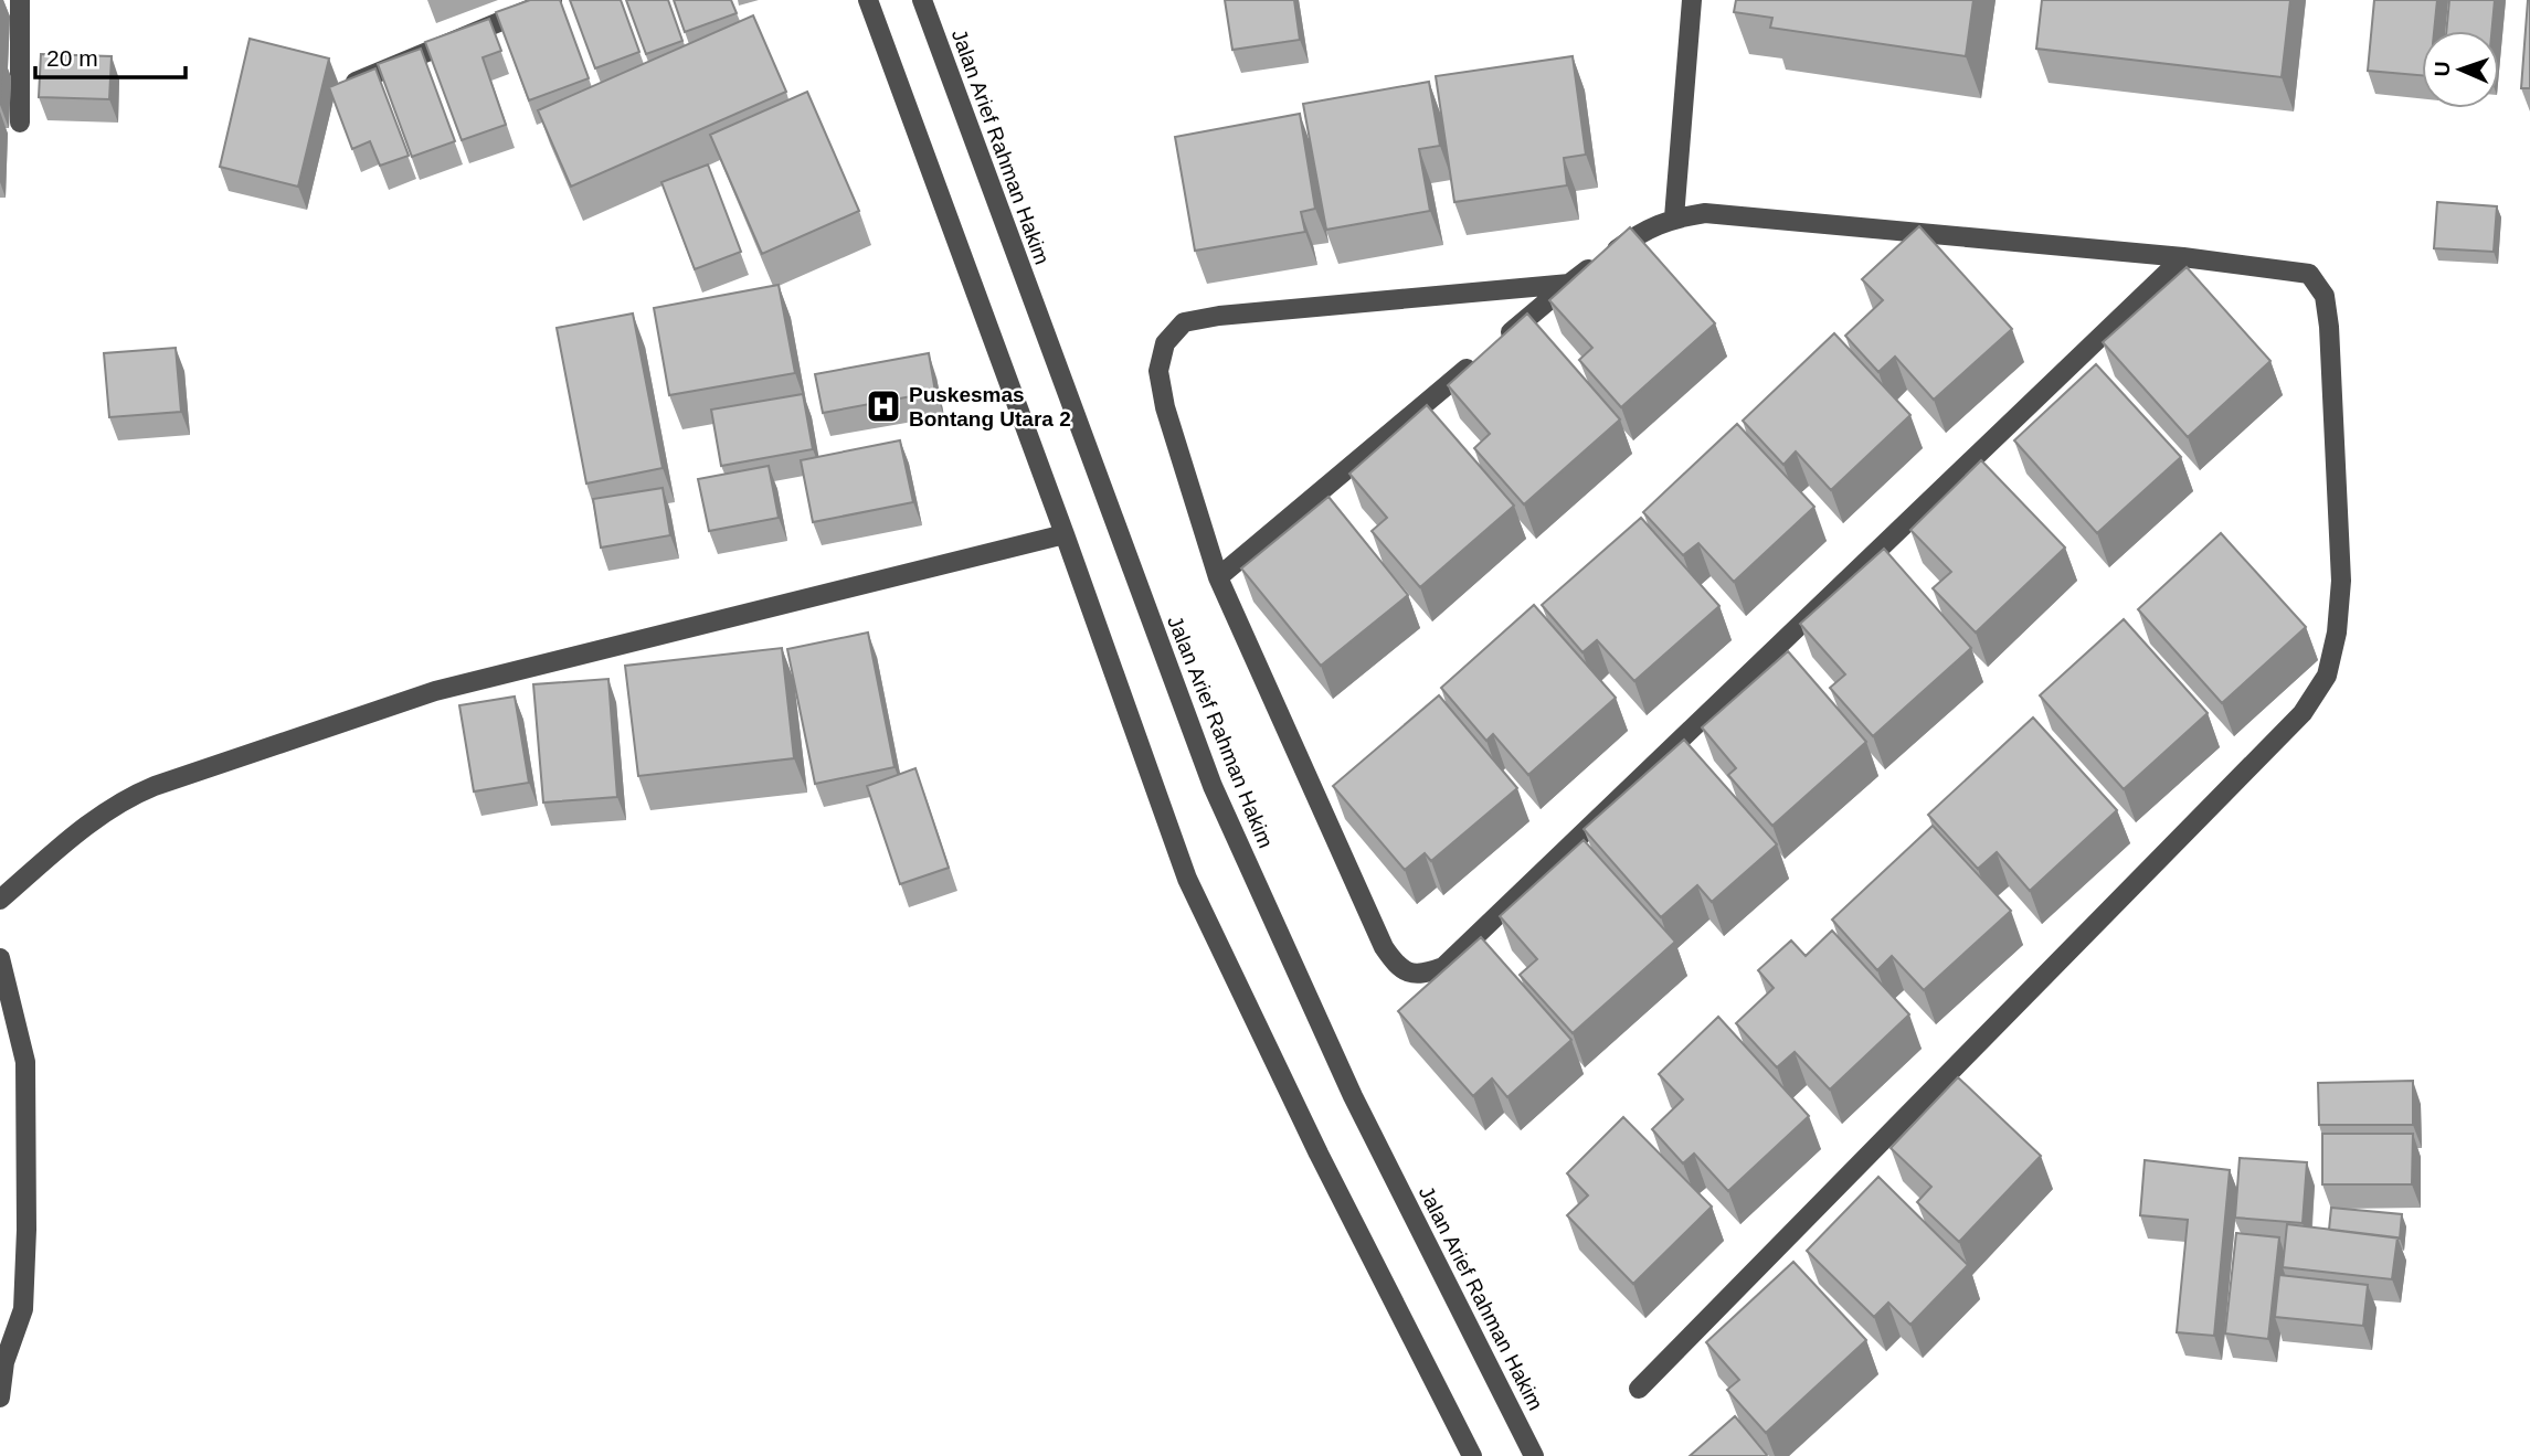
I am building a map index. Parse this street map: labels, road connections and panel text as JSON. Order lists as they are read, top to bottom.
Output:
{
  "streets": {
    "street": ["Jalan Arief Rahman Hakim"]
  },
  "places": {
    "hospital": ["Puskesmas Bontang Utara 2"]
  },
  "scale_bar": "20 m",
  "north": "left"
}
